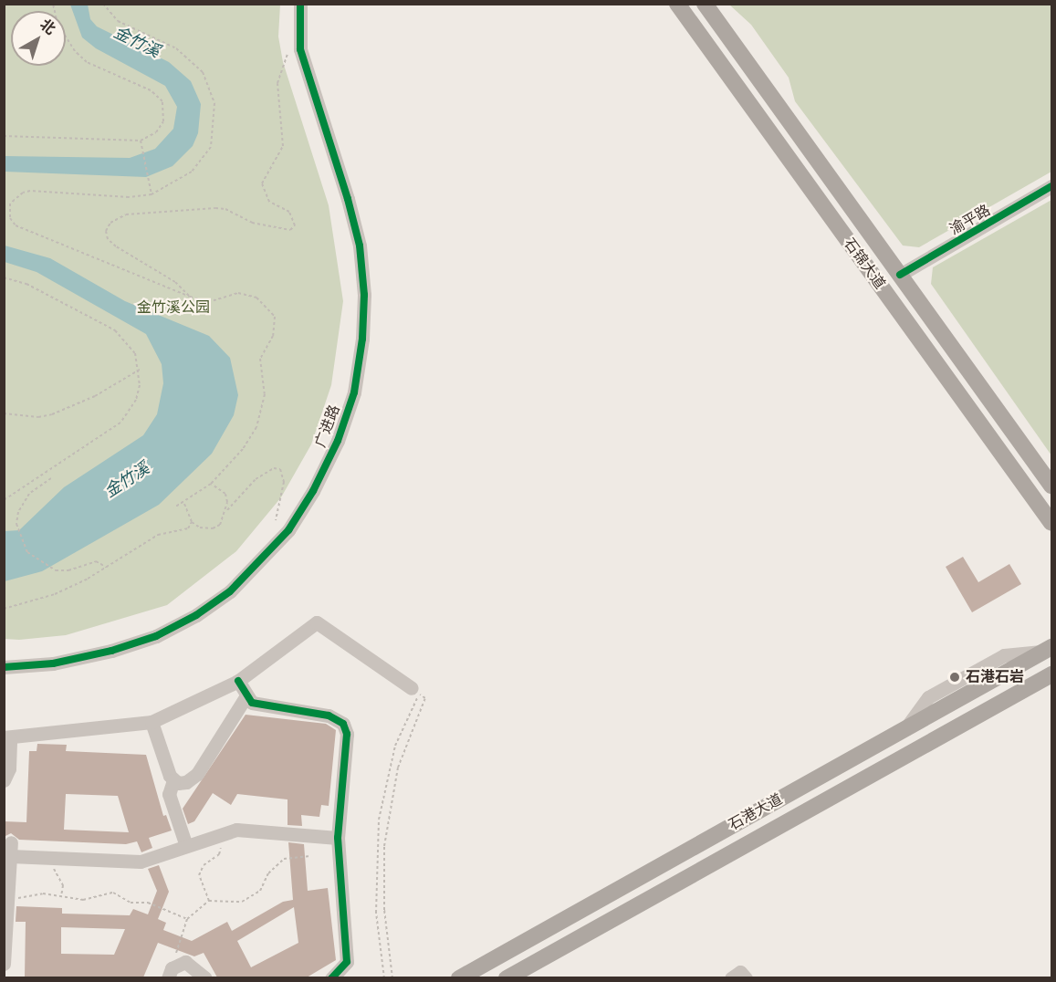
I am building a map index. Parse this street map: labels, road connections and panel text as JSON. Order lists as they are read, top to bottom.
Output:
{
  "streets": {
    "main road": ["石锦大道", "石港大道"],
    "street": ["渝平路", "广进路"]
  },
  "crossings": [
    ["渝平路", "石锦大道"]
  ],
  "water": ["金竹溪"],
  "parks": ["金竹溪公园"],
  "places": ["石港石岩"],
  "north": "top right"
}
